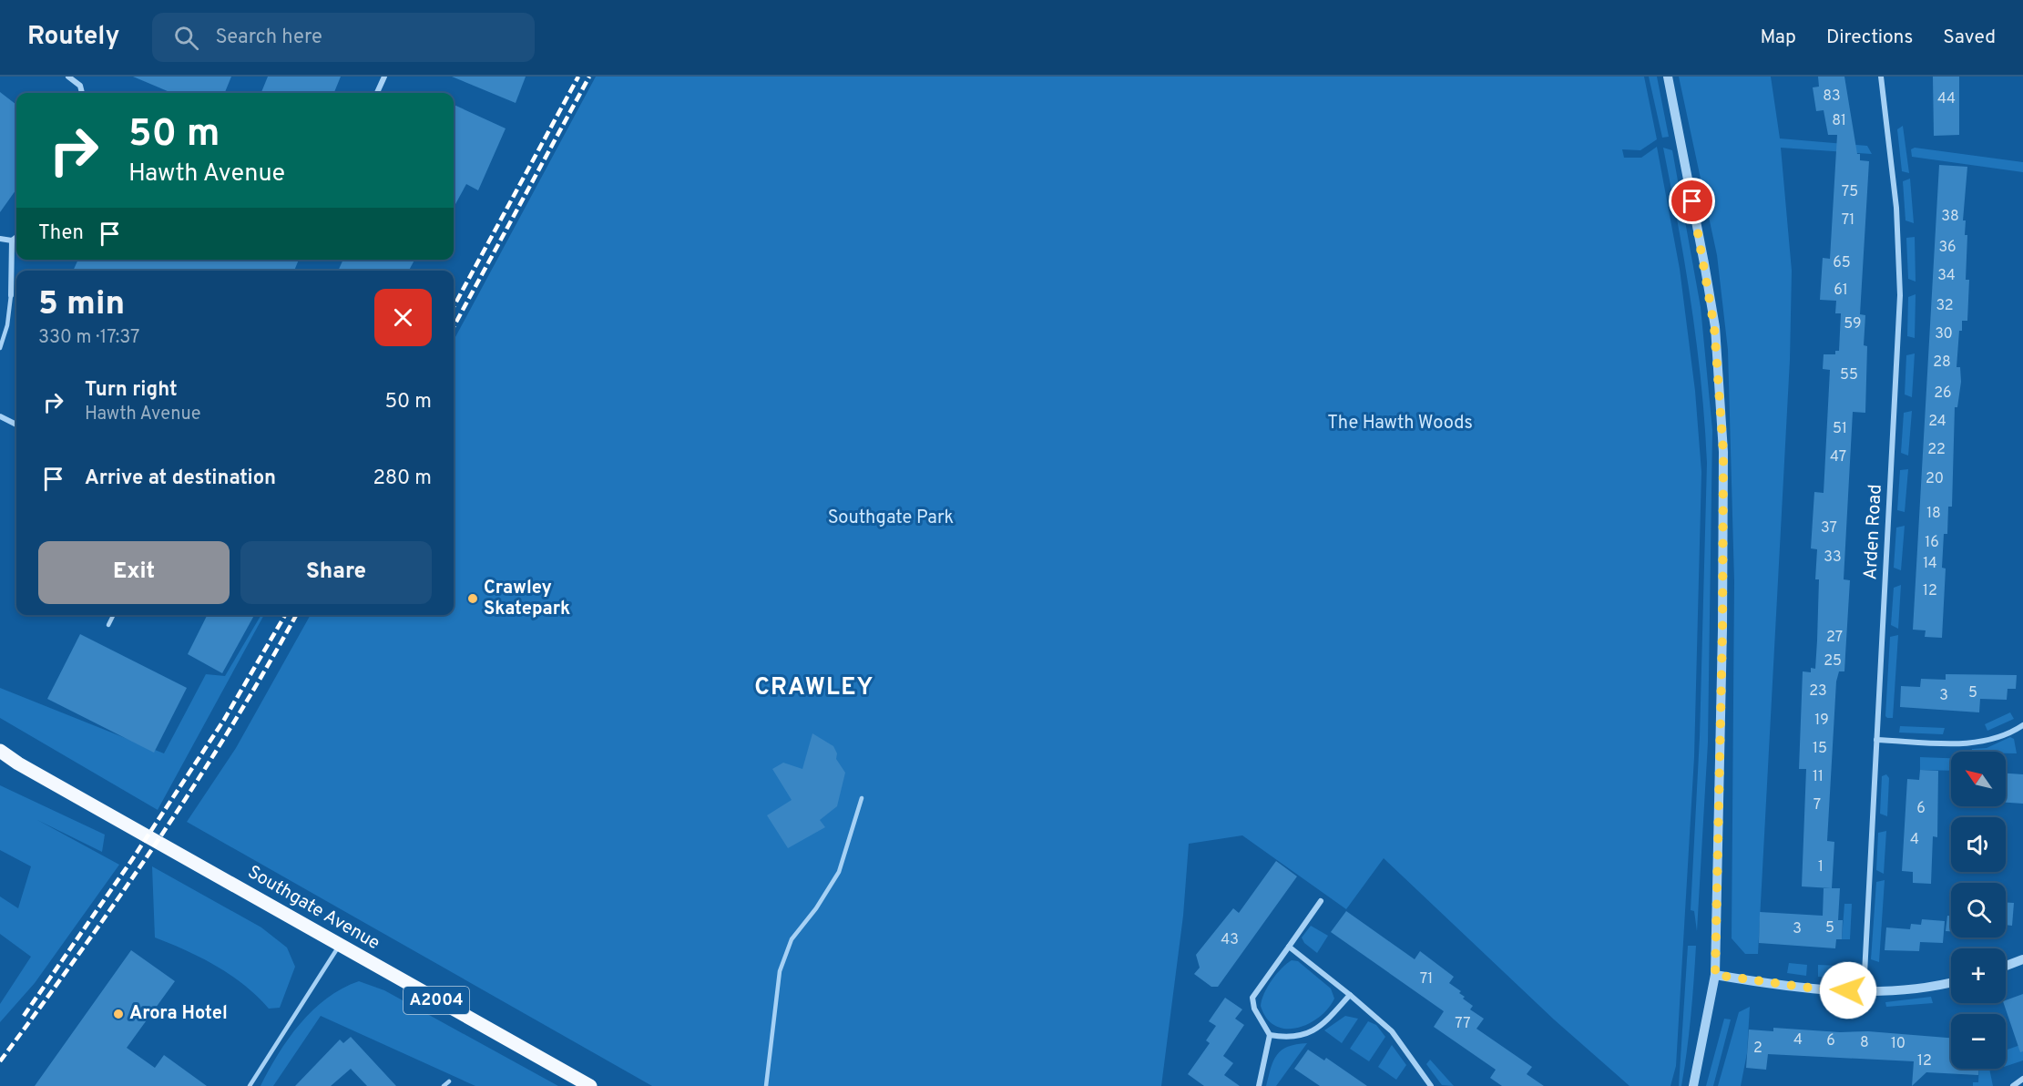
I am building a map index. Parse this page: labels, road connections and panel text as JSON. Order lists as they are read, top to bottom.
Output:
{
  "streets": {
    "main road": ["Southgate Avenue", "A2004"],
    "street": ["Arden Road"]
  },
  "districts": ["CRAWLEY"],
  "parks": ["The Hawth Woods", "Southgate Park"],
  "places": ["Crawley Skatepark", "Arora Hotel"],
  "house_numbers": [
    "83",
    "44",
    "81",
    "75",
    "38",
    "71",
    "36",
    "65",
    "34",
    "61",
    "32",
    "59",
    "30",
    "28",
    "55",
    "26",
    "24",
    "51",
    "22",
    "47",
    "20",
    "18",
    "37",
    "16",
    "33",
    "14",
    "12",
    "27",
    "25",
    "23",
    "5",
    "3",
    "19",
    "15",
    "11",
    "7",
    "6",
    "4",
    "1",
    "5",
    "3",
    "43",
    "71",
    "77",
    "4",
    "6",
    "8",
    "10",
    "2",
    "12"
  ],
  "north": "top left",
  "page": {
    "header": "Routely",
    "search": "Search here",
    "nav": ["Map", "Directions", "Saved"],
    "turn": ["50 m", "Hawth Avenue"],
    "then": "Then",
    "heading": ["5 min", "330 m · 17:37"],
    "list": [
      {
        "name": "Turn right",
        "note": "Hawth Avenue",
        "value": "50 m"
      },
      {
        "name": "Arrive at destination",
        "value": "280 m"
      }
    ],
    "buttons": ["Exit", "Share"],
    "map_buttons": ["+", "−"]
  }
}
